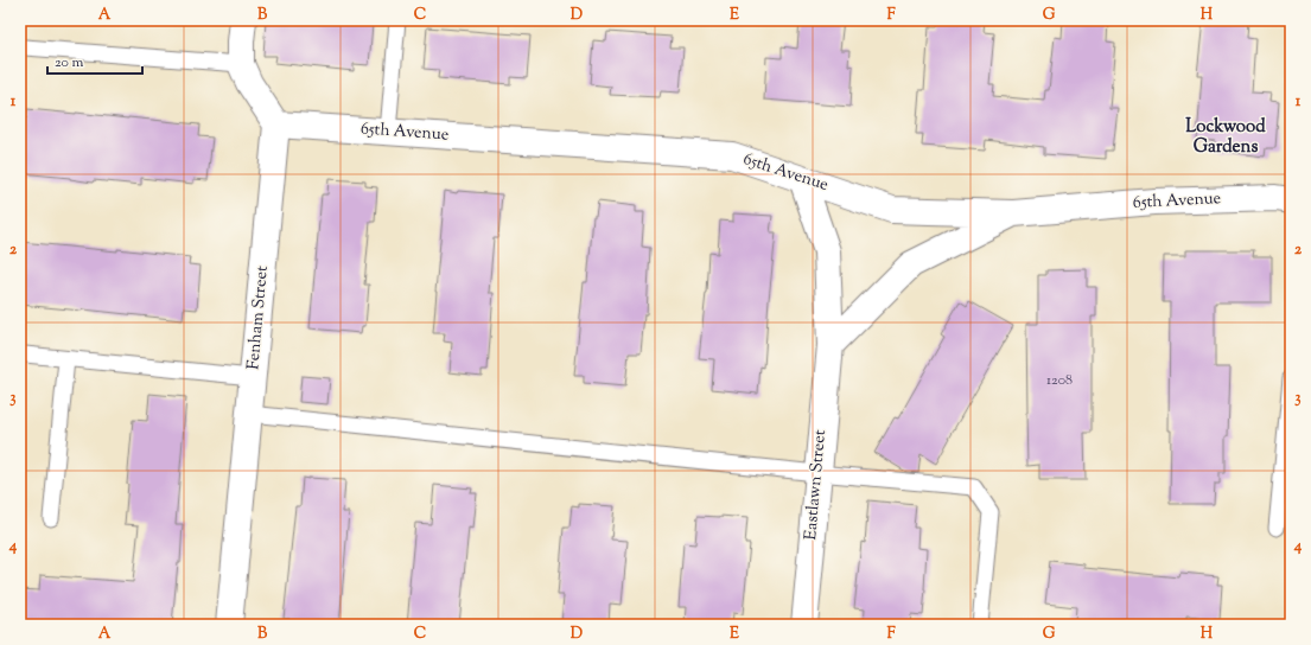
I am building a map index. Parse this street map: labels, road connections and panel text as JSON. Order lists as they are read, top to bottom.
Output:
{
  "streets": {
    "street": ["65th Avenue", "Fenham Street", "Eastlawn Street"]
  },
  "crossings": [
    ["65th Avenue", "Fenham Street"],
    ["65th Avenue", "Eastlawn Street"]
  ],
  "districts": ["Lockwood Gardens"],
  "house_numbers": ["1208"],
  "scale_bar": "20 m",
  "grid": {
    "columns": [
      "A",
      "B",
      "C",
      "D",
      "E",
      "F",
      "G",
      "H"
    ],
    "rows": [
      "1",
      "2",
      "3",
      "4"
    ]
  }
}
